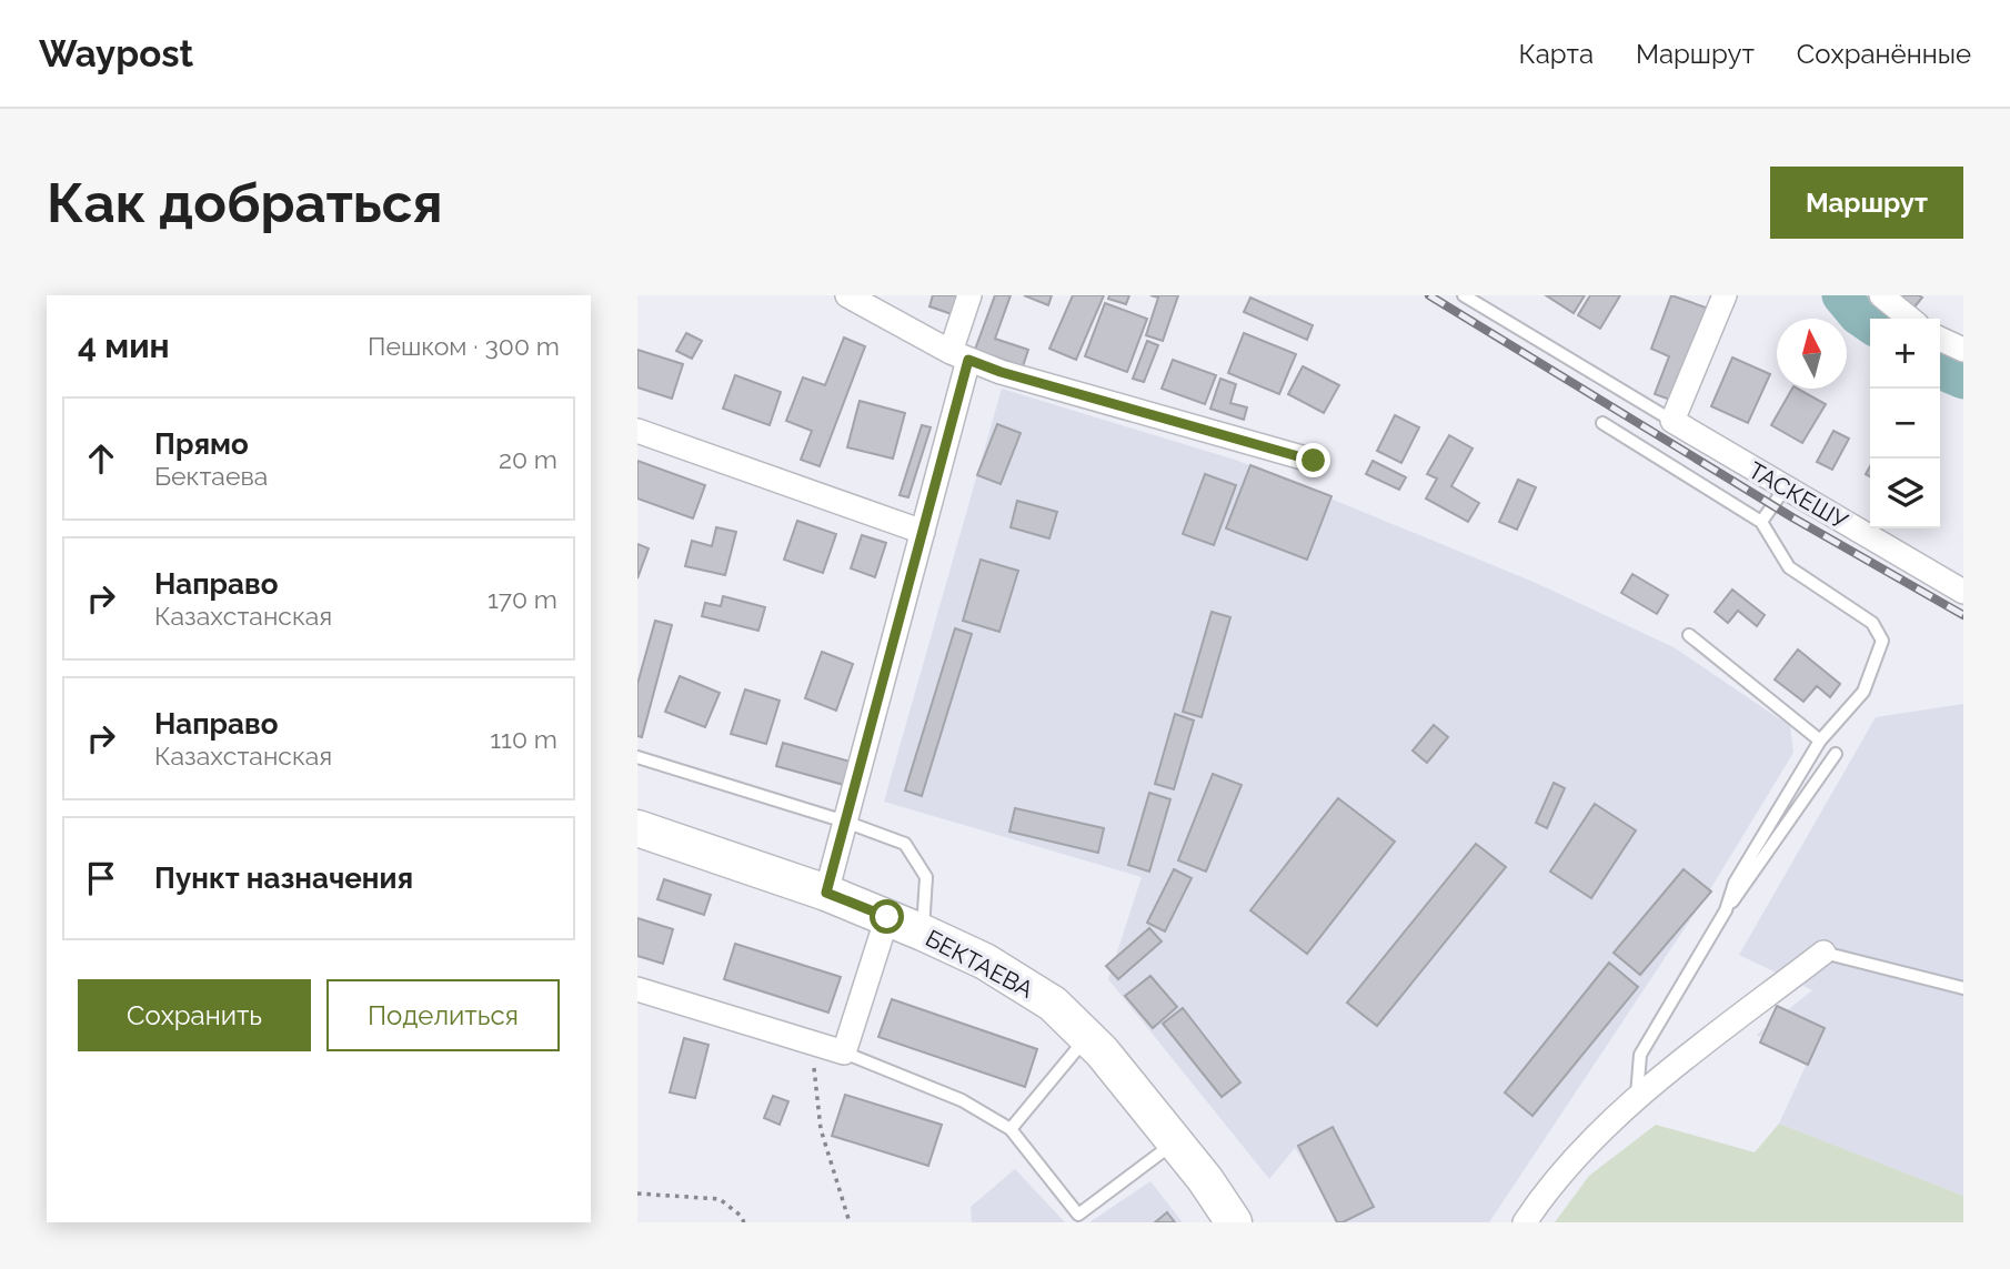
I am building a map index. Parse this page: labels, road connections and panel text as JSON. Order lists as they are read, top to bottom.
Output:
{
  "streets": {
    "street": ["ТАСКЕШУ", "БЕКТАЕВА"]
  },
  "north": "top",
  "page": {
    "header": "Waypost",
    "nav": ["Карта", "Маршрут", "Сохранённые"],
    "buttons": [
      "Маршрут",
      ["Сохранить", "Поделиться"]
    ],
    "title": "Как добраться",
    "heading": ["4 мин", "Пешком · 300 m"],
    "map_buttons": ["+", "−"],
    "list": [
      ["Прямо", "Бектаева", "20 m"],
      ["Направо", "Казахстанская", "170 m"],
      ["Направо", "Казахстанская", "110 m"],
      "Пункт назначения"
    ]
  }
}
